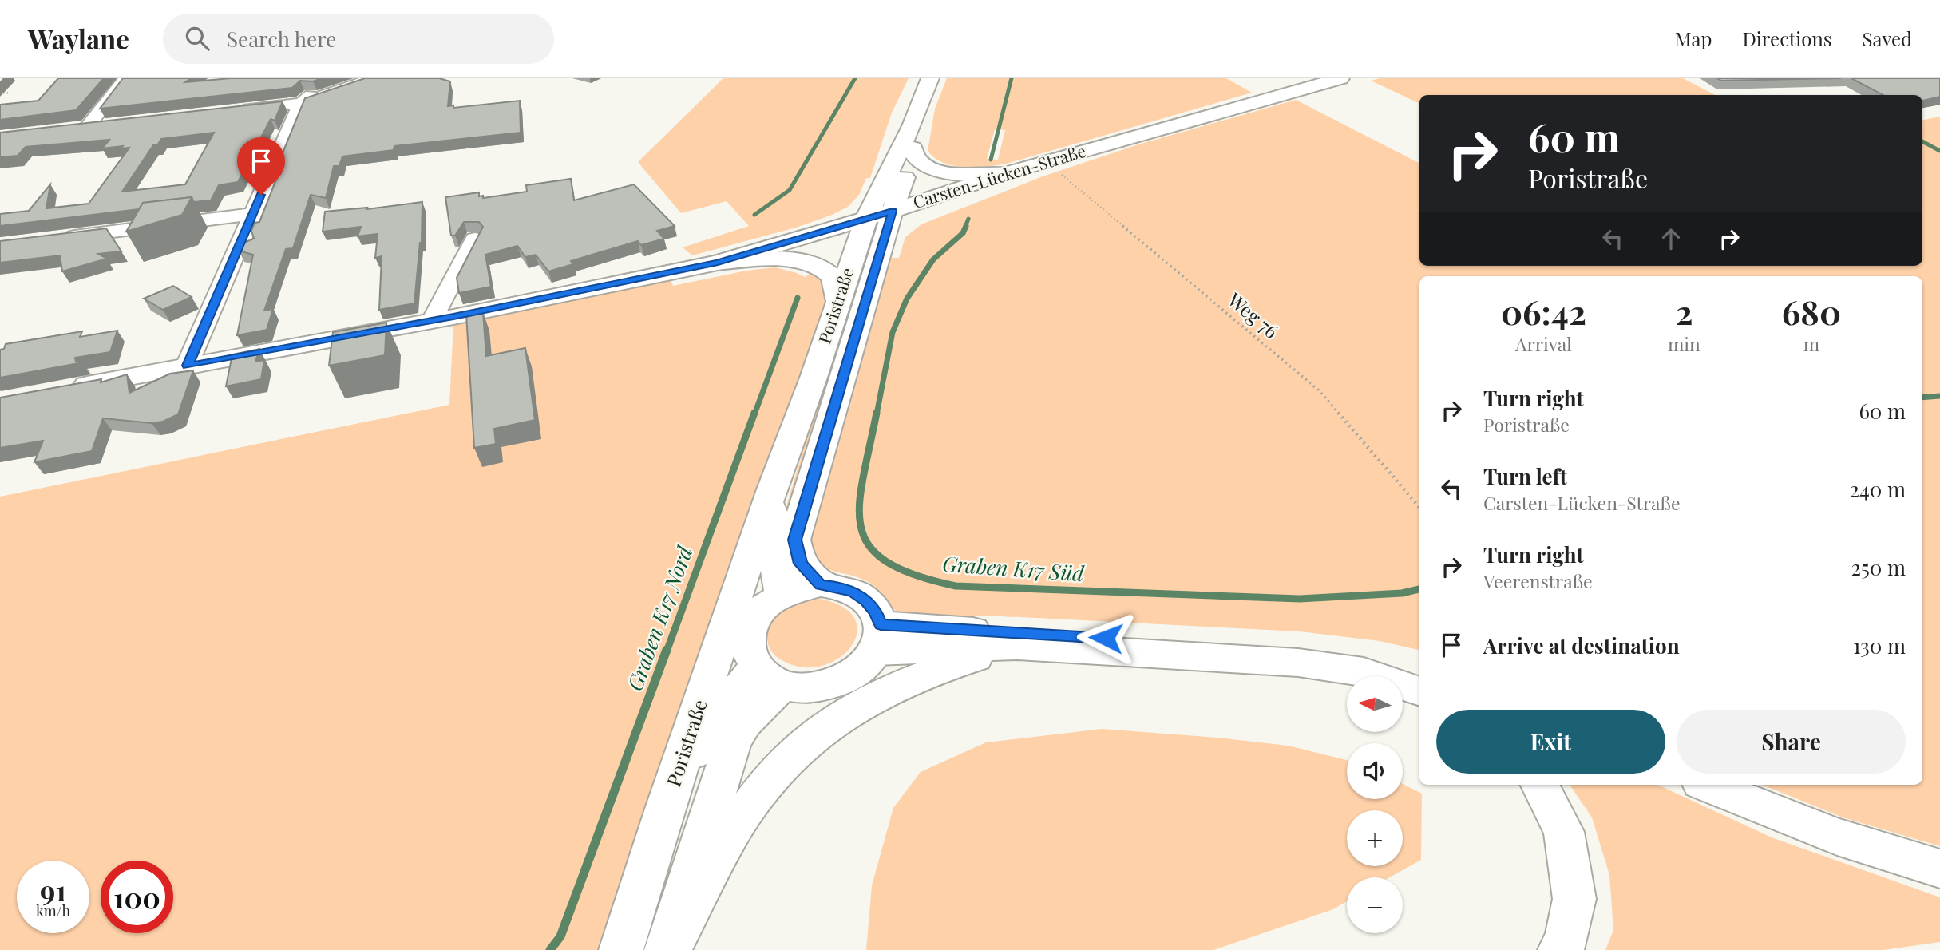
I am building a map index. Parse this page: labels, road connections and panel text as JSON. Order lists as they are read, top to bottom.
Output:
{
  "streets": {
    "main road": ["Carsten-Lücken-Straße", "Poristraße"],
    "path": ["Weg 76"]
  },
  "crossings": [
    ["Carsten-Lücken-Straße", "Poristraße"],
    ["Carsten-Lücken-Straße", "Weg 76"]
  ],
  "water": ["Graben K17 Süd", "Graben K17 Nord"],
  "north": "left",
  "page": {
    "header": "Waylane",
    "search": "Search here",
    "nav": ["Map", "Directions", "Saved"],
    "turn": ["60 m", "Poristraße"],
    "eta": [
      "06:42",
      "Arrival",
      "2",
      "min",
      "680",
      "m"
    ],
    "list": [
      {
        "name": "Turn right",
        "note": "Poristraße",
        "value": "60 m"
      },
      {
        "name": "Turn left",
        "note": "Carsten-Lücken-Straße",
        "value": "240 m"
      },
      {
        "name": "Turn right",
        "note": "Veerenstraße",
        "value": "250 m"
      },
      {
        "name": "Arrive at destination",
        "value": "130 m"
      }
    ],
    "map_buttons": ["+", "−"],
    "buttons": ["Exit", "Share"],
    "speed": "91 km/h",
    "limit": "100"
  }
}
